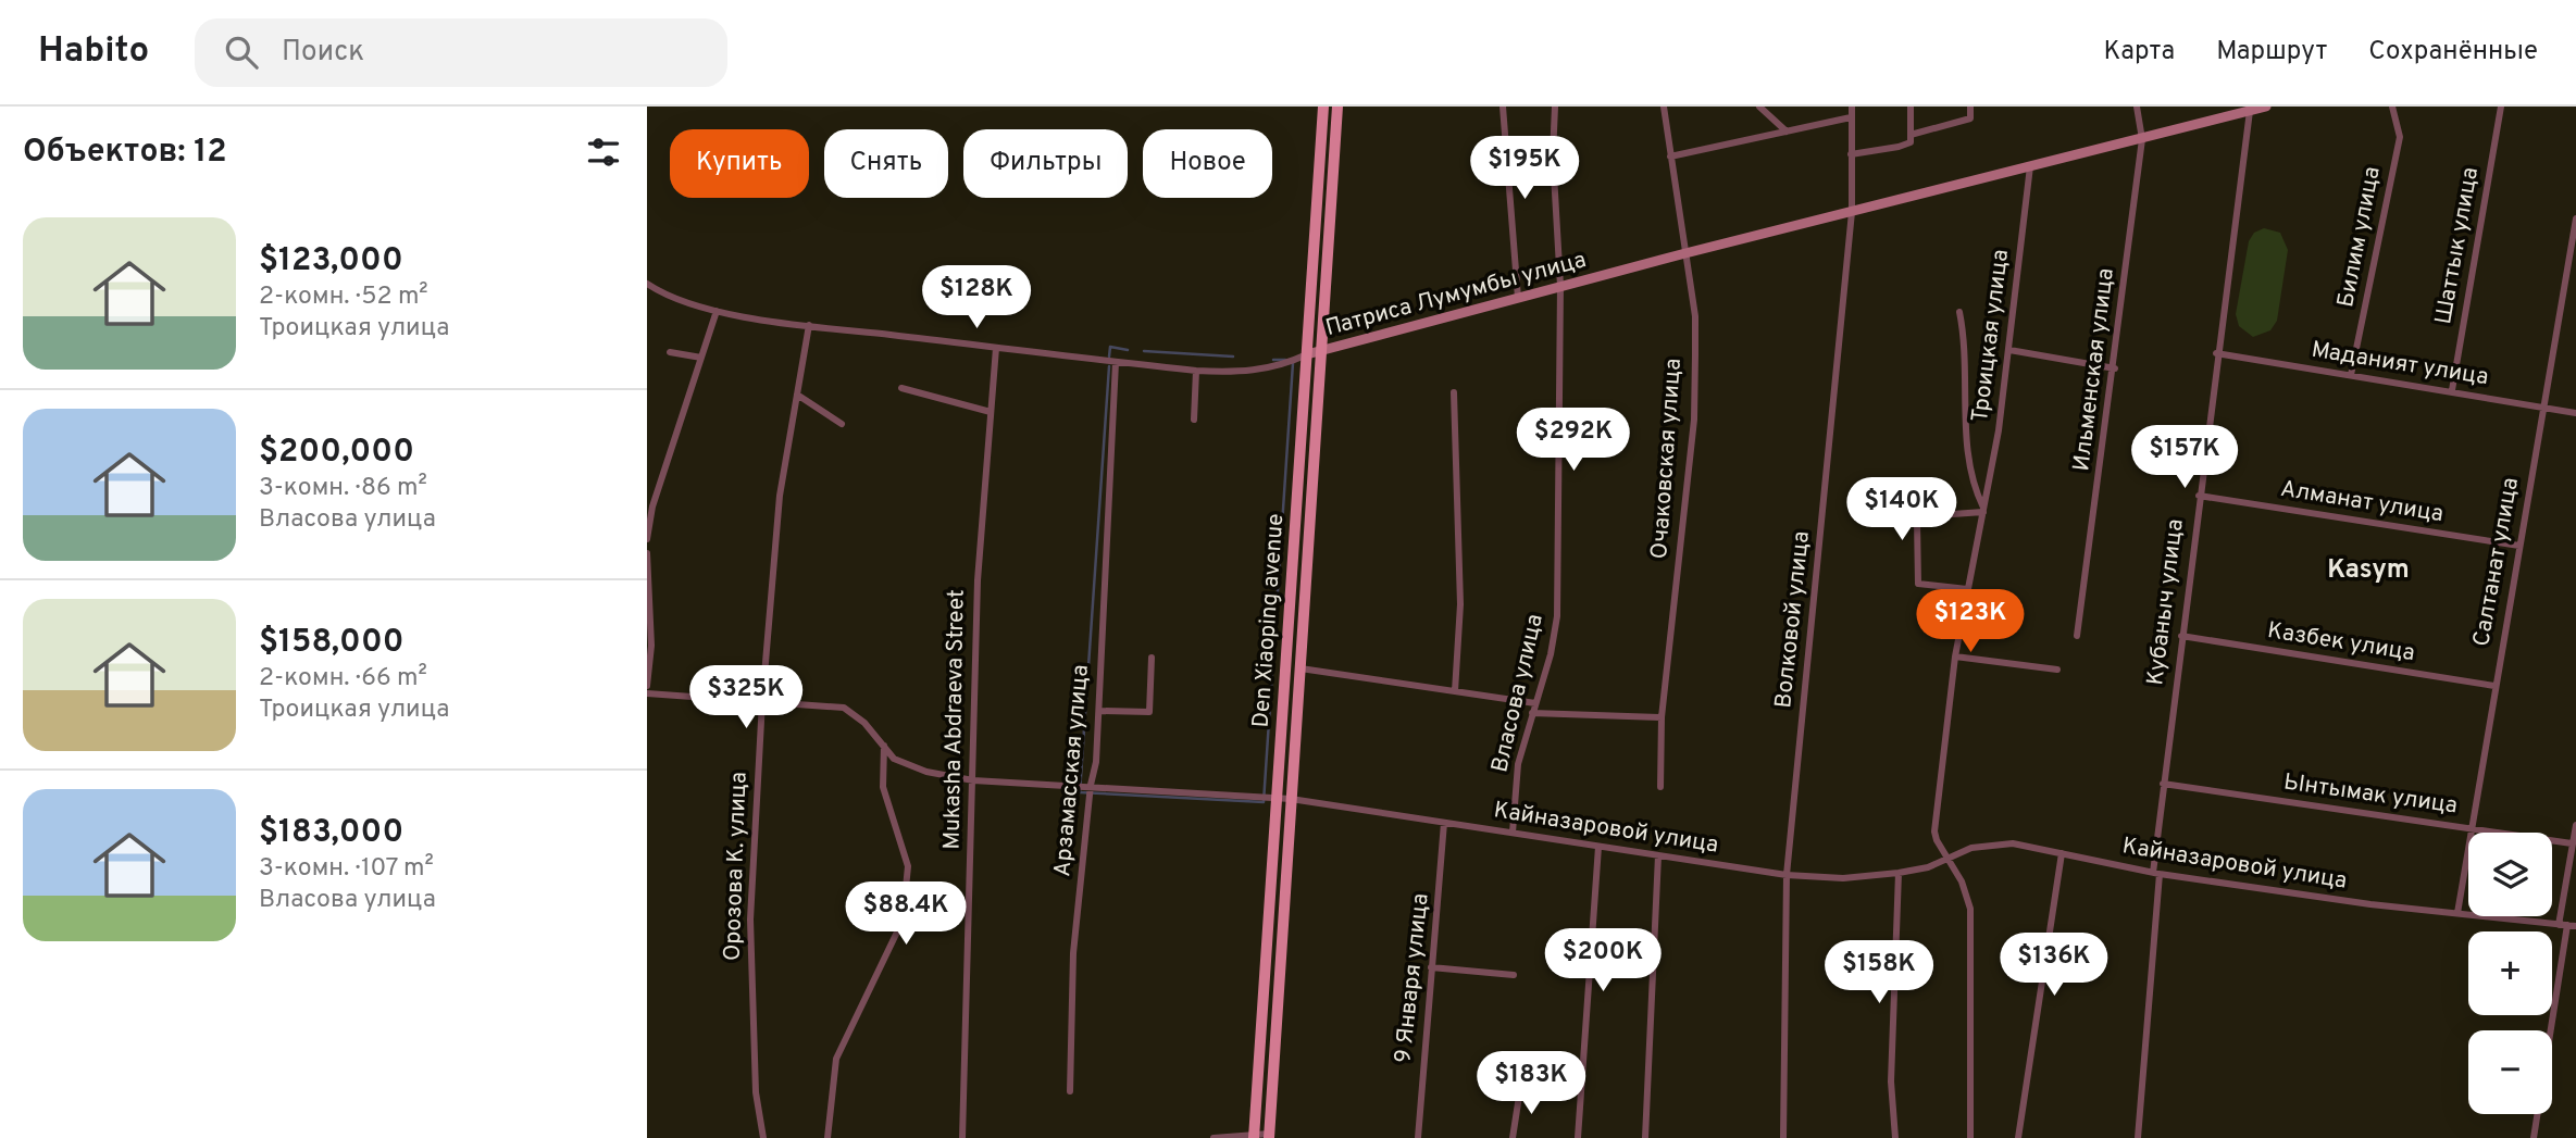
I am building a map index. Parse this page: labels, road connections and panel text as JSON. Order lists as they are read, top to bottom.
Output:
{
  "streets": {
    "main road": ["Den Xiaoping avenue"],
    "street": [
      "Билим улица",
      "Шаттык улица",
      "Патриса Лумумбы улица",
      "Троицкая улица",
      "Маданият улица",
      "Ильменская улица",
      "Очаковская улица",
      "Алманат улица",
      "Салтанат улица",
      "Кубаныч улица",
      "Волковой улица",
      "Казбек улица",
      "Власова улица",
      "Mukasha Abdraeva Street",
      "Арзамасская улица",
      "Ынтымак улица",
      "Кайназаровой улица",
      "Орозова К. улица",
      "9 Января улица"
    ]
  },
  "crossings": [
    ["Билим улица", "Маданият улица"],
    ["Шаттык улица", "Маданият улица"],
    ["Патриса Лумумбы улица", "Троицкая улица"],
    ["Патриса Лумумбы улица", "Ильменская улица"],
    ["Патриса Лумумбы улица", "Очаковская улица"],
    ["Патриса Лумумбы улица", "Кубаныч улица"],
    ["Патриса Лумумбы улица", "Волковой улица"],
    ["Патриса Лумумбы улица", "Den Xiaoping avenue"],
    ["Патриса Лумумбы улица", "Власова улица"],
    ["Патриса Лумумбы улица", "Mukasha Abdraeva Street"],
    ["Патриса Лумумбы улица", "Арзамасская улица"],
    ["Патриса Лумумбы улица", "Орозова К. улица"],
    ["Троицкая улица", "Кайназаровой улица"],
    ["Маданият улица", "Салтанат улица"],
    ["Маданият улица", "Кубаныч улица"],
    ["Алманат улица", "Салтанат улица"],
    ["Алманат улица", "Кубаныч улица"],
    ["Салтанат улица", "Казбек улица"],
    ["Салтанат улица", "Ынтымак улица"],
    ["Салтанат улица", "Кайназаровой улица"],
    ["Кубаныч улица", "Казбек улица"],
    ["Кубаныч улица", "Ынтымак улица"],
    ["Кубаныч улица", "Кайназаровой улица"],
    ["Волковой улица", "Кайназаровой улица"],
    ["Den Xiaoping avenue", "Кайназаровой улица"],
    ["Власова улица", "Кайназаровой улица"],
    ["Mukasha Abdraeva Street", "Кайназаровой улица"],
    ["Арзамасская улица", "Кайназаровой улица"],
    ["Кайназаровой улица", "Орозова К. улица"],
    ["Кайназаровой улица", "9 Января улица"]
  ],
  "districts": ["Kasym"],
  "page": {
    "header": "Habito",
    "search": "Поиск",
    "nav": ["Карта", "Маршрут", "Сохранённые"],
    "heading": "Объектов: 12",
    "chip": [
      "Купить",
      "Снять",
      "Фильтры",
      "Новое"
    ],
    "price": [
      "$195K",
      "$128K",
      "$292K",
      "$157K",
      "$140K",
      "$123K",
      "$325K",
      "$88.4K",
      "$200K",
      "$136K",
      "$158K",
      "$183K"
    ],
    "list": [
      {
        "name": "$123,000",
        "note": "2-комн. · 52 m² · Троицкая улица"
      },
      {
        "name": "$200,000",
        "note": "3-комн. · 86 m² · Власова улица"
      },
      {
        "name": "$158,000",
        "note": "2-комн. · 66 m² · Троицкая улица"
      },
      {
        "name": "$183,000",
        "note": "3-комн. · 107 m² · Власова улица"
      }
    ],
    "map_buttons": ["+", "−"]
  }
}
